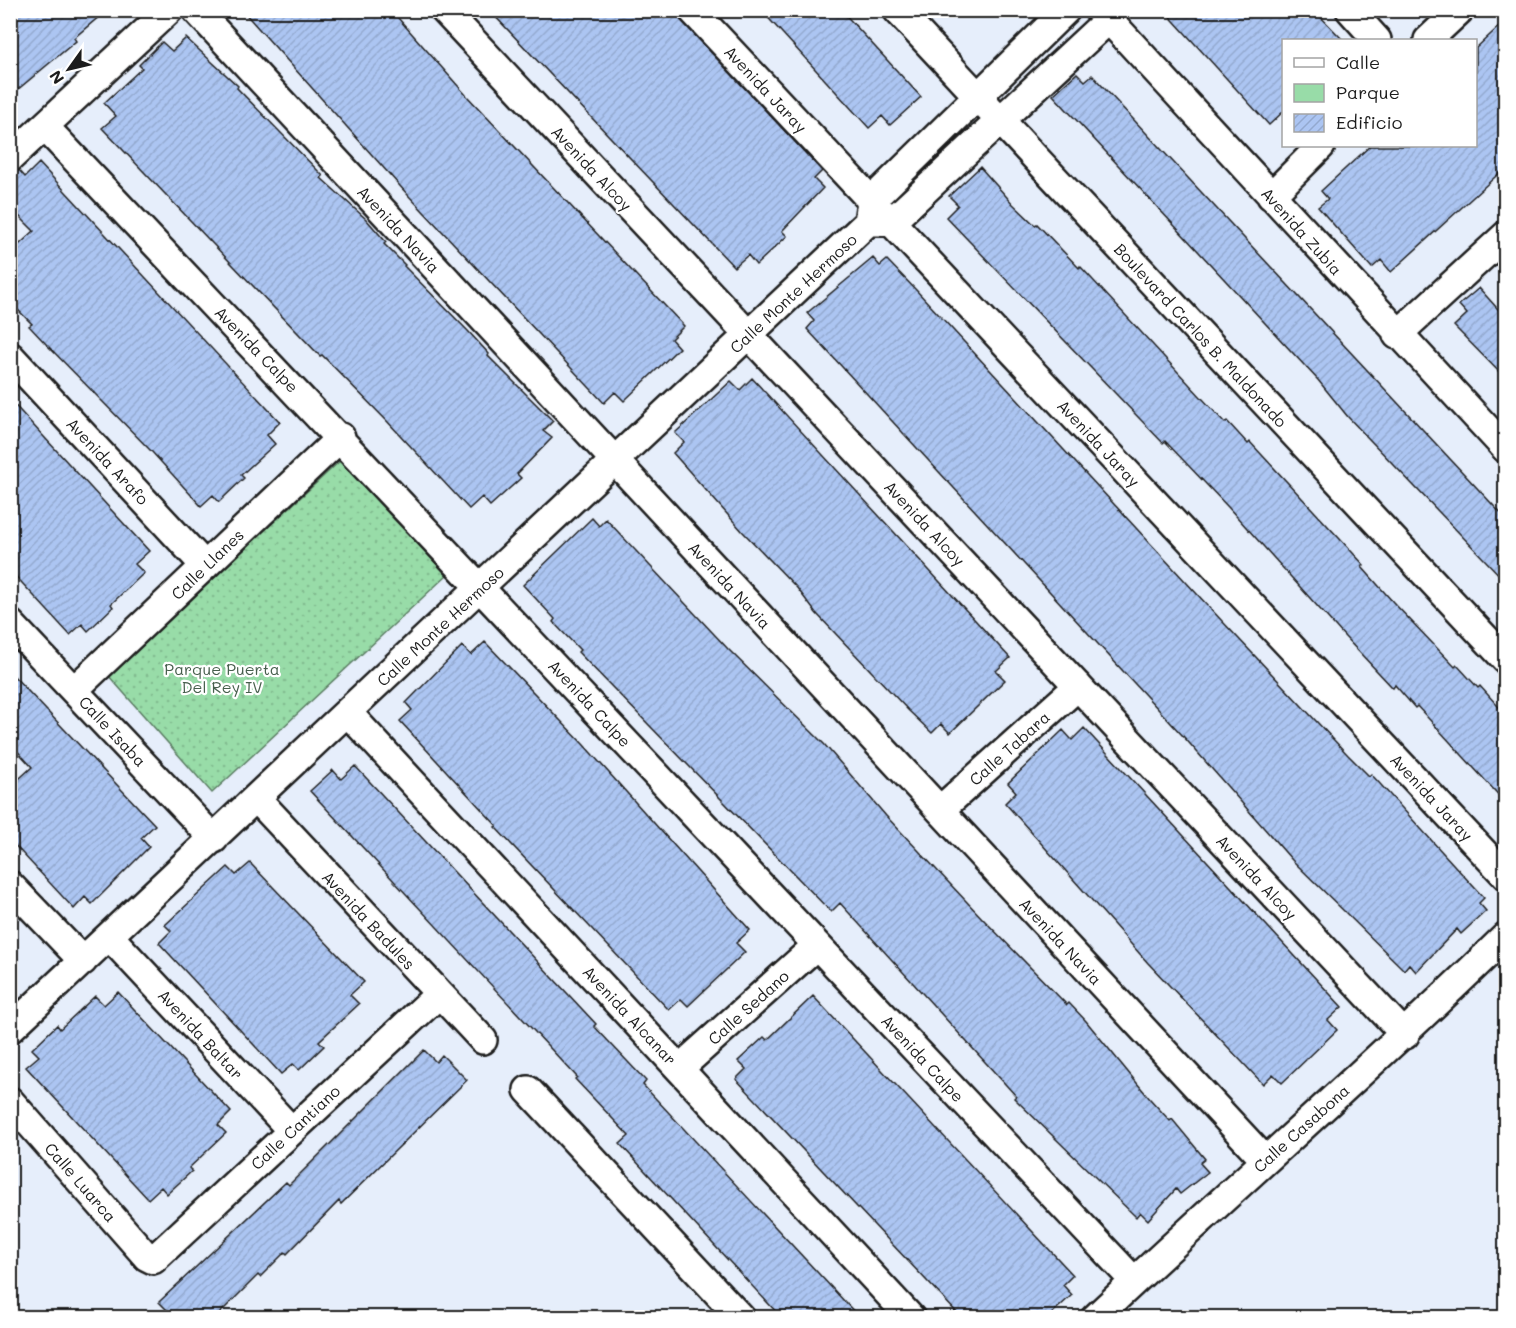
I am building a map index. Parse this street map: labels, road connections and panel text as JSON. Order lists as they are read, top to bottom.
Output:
{
  "streets": {
    "street": [
      "Avenida Jaray",
      "Avenida Alcoy",
      "Avenida Navia",
      "Avenida Zubia",
      "Calle Monte Hermoso",
      "Boulevard Carlos B. Maldonado",
      "Avenida Calpe",
      "Avenida Arafo",
      "Calle Llanes",
      "Calle Isaba",
      "Calle Tabara",
      "Avenida Badules",
      "Calle Sedano",
      "Avenida Alcanar",
      "Avenida Baltar",
      "Calle Cantiano",
      "Calle Casabona",
      "Calle Luarca"
    ]
  },
  "crossings": [
    ["Avenida Jaray", "Calle Monte Hermoso"],
    ["Avenida Alcoy", "Calle Monte Hermoso"],
    ["Avenida Alcoy", "Calle Tabara"],
    ["Avenida Alcoy", "Calle Casabona"],
    ["Avenida Navia", "Calle Monte Hermoso"],
    ["Avenida Navia", "Calle Tabara"],
    ["Avenida Navia", "Calle Casabona"],
    ["Avenida Zubia", "Calle Monte Hermoso"],
    ["Calle Monte Hermoso", "Boulevard Carlos B. Maldonado"],
    ["Calle Monte Hermoso", "Avenida Calpe"],
    ["Calle Monte Hermoso", "Calle Isaba"],
    ["Calle Monte Hermoso", "Avenida Badules"],
    ["Calle Monte Hermoso", "Avenida Alcanar"],
    ["Calle Monte Hermoso", "Avenida Baltar"],
    ["Avenida Calpe", "Calle Llanes"],
    ["Avenida Calpe", "Calle Sedano"],
    ["Avenida Calpe", "Calle Casabona"],
    ["Avenida Arafo", "Calle Llanes"],
    ["Calle Llanes", "Calle Isaba"],
    ["Avenida Badules", "Calle Cantiano"],
    ["Calle Sedano", "Avenida Alcanar"],
    ["Avenida Baltar", "Calle Cantiano"],
    ["Calle Cantiano", "Calle Luarca"]
  ],
  "parks": ["Parque Puerta Del Rey IV"],
  "legend": ["Calle", "Parque", "Edificio"],
  "north": "bottom left"
}
